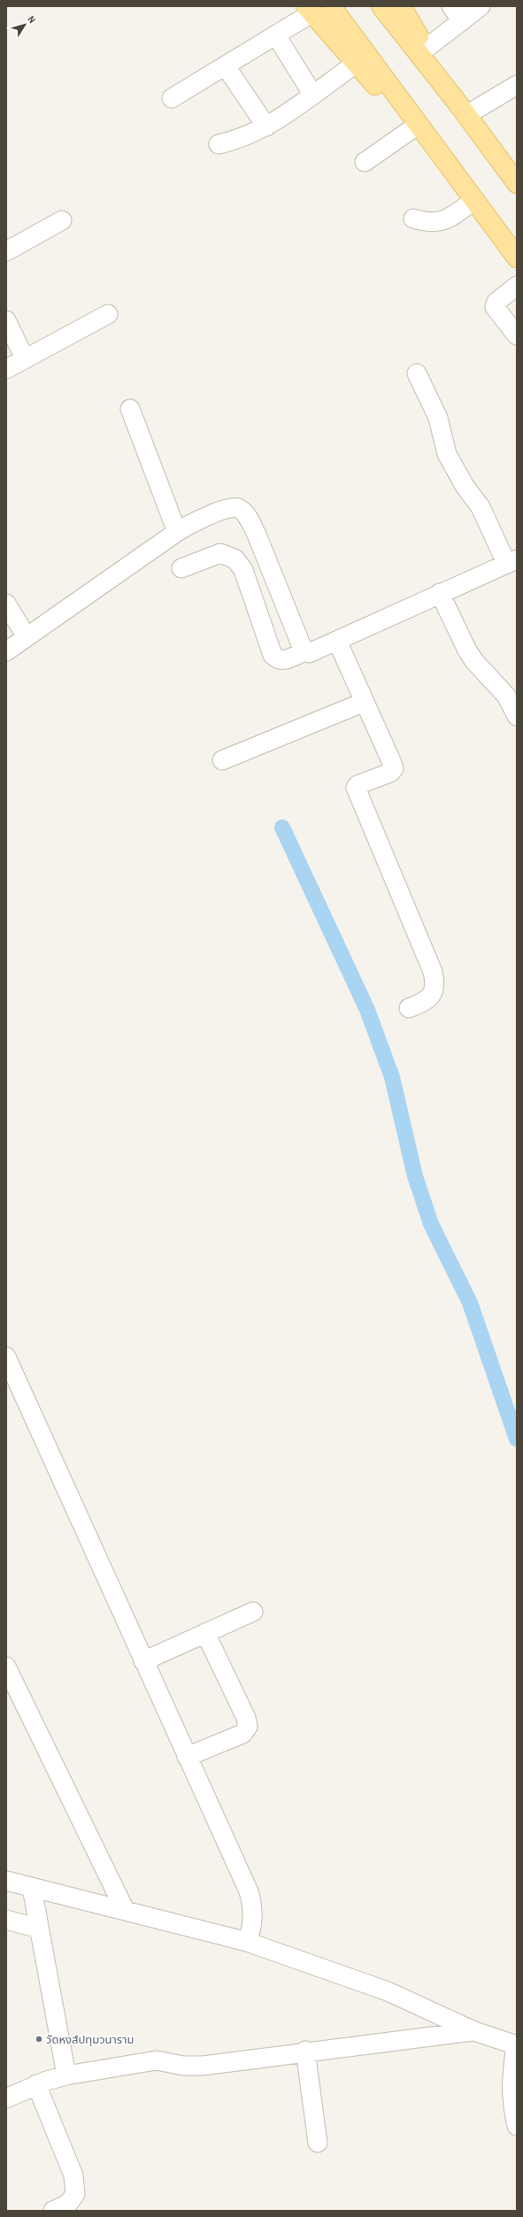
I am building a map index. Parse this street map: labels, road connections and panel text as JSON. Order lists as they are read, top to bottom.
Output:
{
  "places": ["วัดหงส์ปทุมวนาราม"],
  "north": "top right"
}
